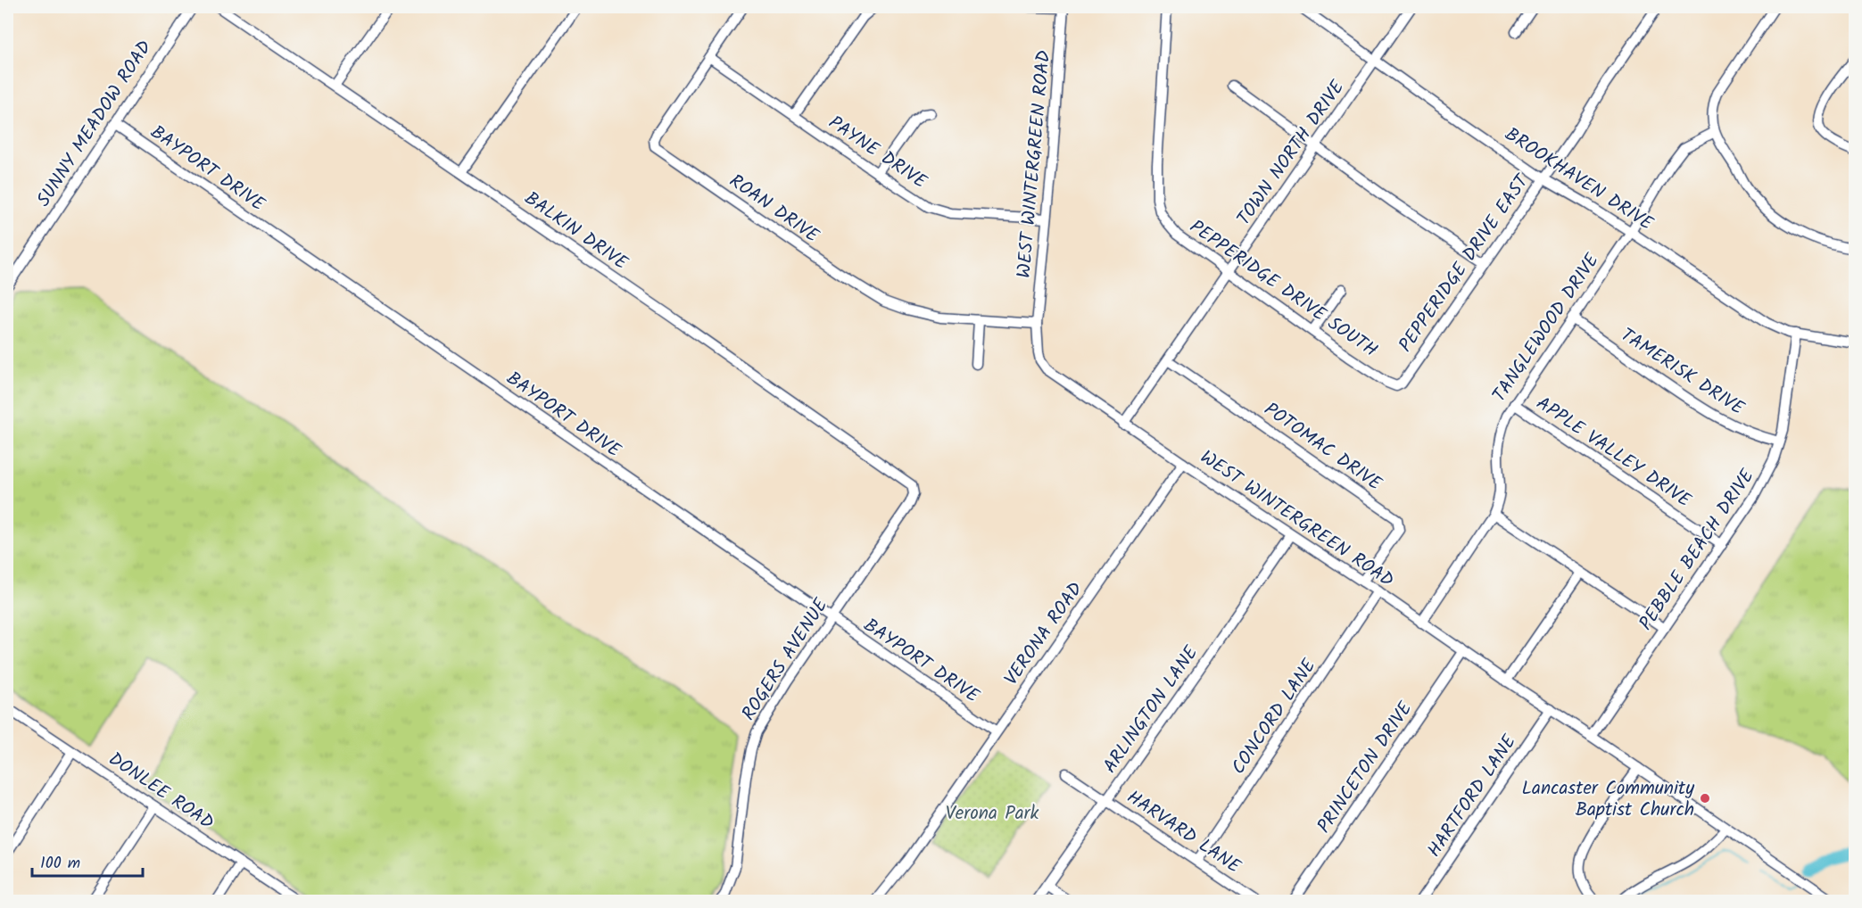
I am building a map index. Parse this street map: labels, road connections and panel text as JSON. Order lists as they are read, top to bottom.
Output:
{
  "streets": {
    "street": [
      "SUNNY MEADOW ROAD",
      "PAYNE DRIVE",
      "TOWN NORTH DRIVE",
      "WEST WINTERGREEN ROAD",
      "BAYPORT DRIVE",
      "BROOKHAVEN DRIVE",
      "ROAN DRIVE",
      "BALKIN DRIVE",
      "PEPPERIDGE DRIVE EAST",
      "PEPPERIDGE DRIVE SOUTH",
      "TANGLEWOOD DRIVE",
      "TAMERISK DRIVE",
      "POTOMAC DRIVE",
      "APPLE VALLEY DRIVE",
      "PEBBLE BEACH DRIVE",
      "VERONA ROAD",
      "ROGERS AVENUE",
      "ARLINGTON LANE",
      "CONCORD LANE",
      "PRINCETON DRIVE",
      "DONLEE ROAD",
      "HARTFORD LANE",
      "HARVARD LANE"
    ]
  },
  "crossings": [
    ["SUNNY MEADOW ROAD", "BAYPORT DRIVE"],
    ["PAYNE DRIVE", "WEST WINTERGREEN ROAD"],
    ["PAYNE DRIVE", "ROAN DRIVE"],
    ["TOWN NORTH DRIVE", "WEST WINTERGREEN ROAD"],
    ["TOWN NORTH DRIVE", "BROOKHAVEN DRIVE"],
    ["TOWN NORTH DRIVE", "PEPPERIDGE DRIVE SOUTH"],
    ["TOWN NORTH DRIVE", "POTOMAC DRIVE"],
    ["WEST WINTERGREEN ROAD", "ROAN DRIVE"],
    ["WEST WINTERGREEN ROAD", "TANGLEWOOD DRIVE"],
    ["WEST WINTERGREEN ROAD", "POTOMAC DRIVE"],
    ["WEST WINTERGREEN ROAD", "PEBBLE BEACH DRIVE"],
    ["WEST WINTERGREEN ROAD", "VERONA ROAD"],
    ["WEST WINTERGREEN ROAD", "ARLINGTON LANE"],
    ["WEST WINTERGREEN ROAD", "CONCORD LANE"],
    ["WEST WINTERGREEN ROAD", "PRINCETON DRIVE"],
    ["WEST WINTERGREEN ROAD", "HARTFORD LANE"],
    ["BAYPORT DRIVE", "VERONA ROAD"],
    ["BAYPORT DRIVE", "ROGERS AVENUE"],
    ["BROOKHAVEN DRIVE", "PEPPERIDGE DRIVE EAST"],
    ["BROOKHAVEN DRIVE", "TANGLEWOOD DRIVE"],
    ["BROOKHAVEN DRIVE", "PEBBLE BEACH DRIVE"],
    ["BALKIN DRIVE", "ROGERS AVENUE"],
    ["PEPPERIDGE DRIVE EAST", "PEPPERIDGE DRIVE SOUTH"],
    ["TANGLEWOOD DRIVE", "TAMERISK DRIVE"],
    ["TANGLEWOOD DRIVE", "APPLE VALLEY DRIVE"],
    ["TAMERISK DRIVE", "PEBBLE BEACH DRIVE"],
    ["APPLE VALLEY DRIVE", "PEBBLE BEACH DRIVE"],
    ["ARLINGTON LANE", "HARVARD LANE"],
    ["CONCORD LANE", "HARVARD LANE"]
  ],
  "parks": ["Verona Park"],
  "places": ["Lancaster Community Baptist Church"],
  "scale_bar": "100 m"
}
